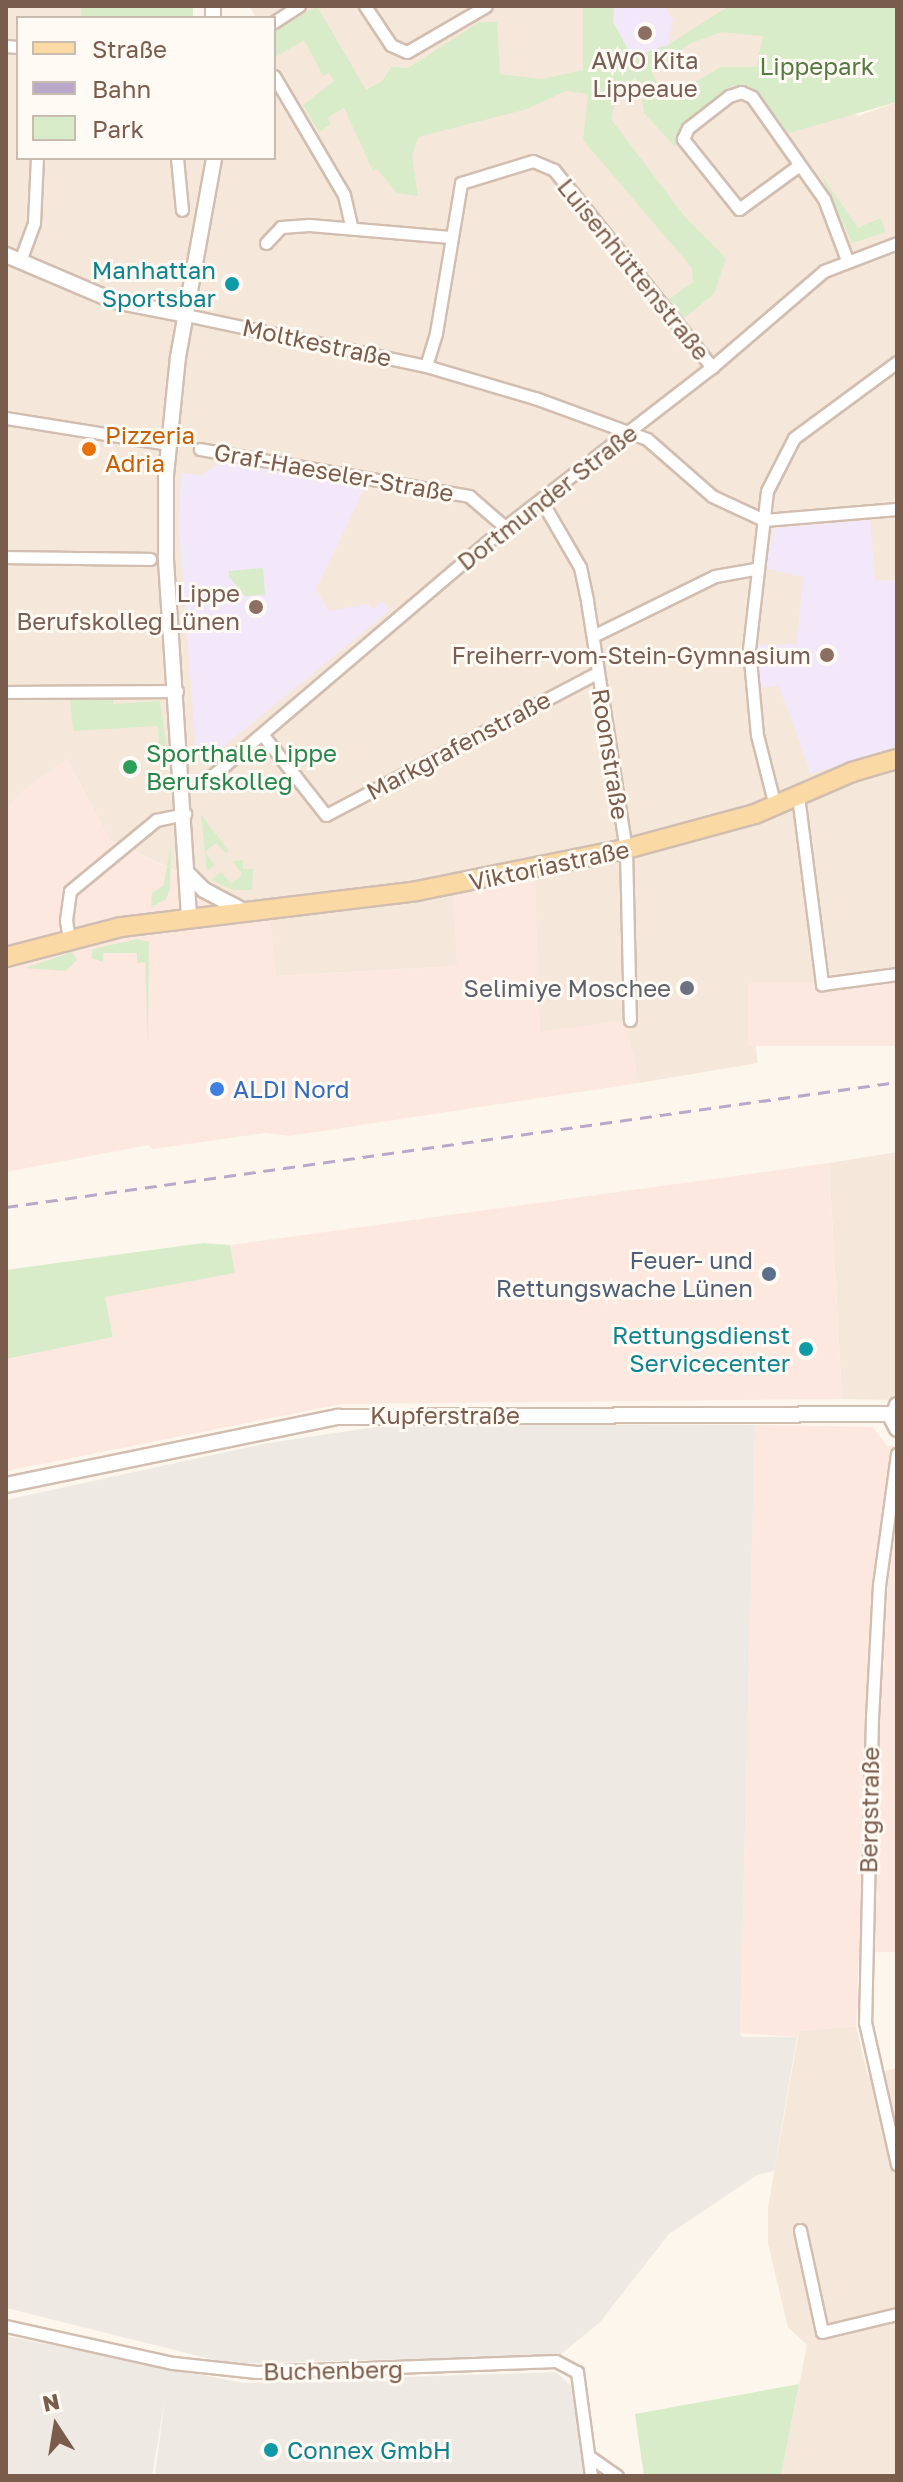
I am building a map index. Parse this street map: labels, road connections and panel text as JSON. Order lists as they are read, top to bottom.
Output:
{
  "streets": {
    "main road": ["Viktoriastraße"],
    "street": [
      "Luisenhüttenstraße",
      "Moltkestraße",
      "Graf-Haeseler-Straße",
      "Dortmunder Straße",
      "Markgrafenstraße",
      "Roonstraße",
      "Kupferstraße",
      "Bergstraße",
      "Buchenberg"
    ]
  },
  "crossings": [
    ["Luisenhüttenstraße", "Moltkestraße"],
    ["Luisenhüttenstraße", "Dortmunder Straße"],
    ["Moltkestraße", "Dortmunder Straße"],
    ["Graf-Haeseler-Straße", "Dortmunder Straße"],
    ["Dortmunder Straße", "Markgrafenstraße"],
    ["Dortmunder Straße", "Roonstraße"],
    ["Markgrafenstraße", "Roonstraße"],
    ["Roonstraße", "Viktoriastraße"]
  ],
  "parks": ["Lippepark"],
  "places": [
    "AWO Kita Lippeaue",
    "Manhattan Sportsbar",
    "Pizzeria Adria",
    "Lippe Berufskolleg Lünen",
    "Freiherr-vom-Stein-Gymnasium",
    "Sporthalle Lippe Berufskolleg",
    "Selimiye Moschee",
    "ALDI Nord",
    "Feuer- und Rettungswache Lünen",
    "Rettungsdienst Servicecenter",
    "Connex GmbH"
  ],
  "legend": ["Straße", "Bahn", "Park"],
  "north": "top"
}
